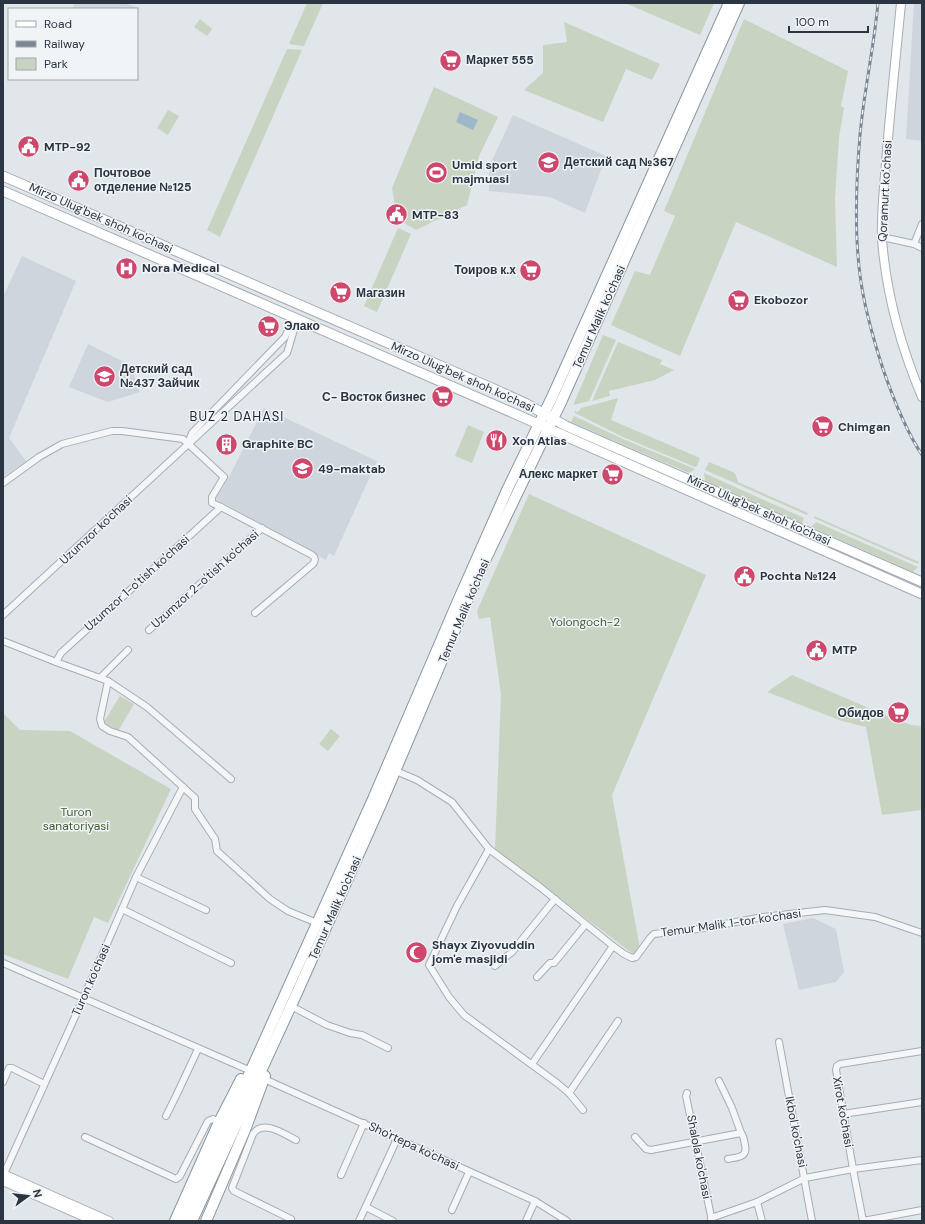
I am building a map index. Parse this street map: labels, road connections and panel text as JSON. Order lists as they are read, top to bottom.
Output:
{
  "streets": {
    "highway": ["Temur Malik ko'chasi"],
    "main road": ["Qoramurt koʻchasi", "Mirzo Ulug'bek shoh ko'chasi"],
    "street": [
      "Uzumzor ko'chasi",
      "Uzumzor 2-o'tish ko'chasi",
      "Uzumzor 1-o'tish ko'chasi",
      "Temur Malik 1-tor ko'chasi",
      "Turon ko'chasi",
      "Xirot ko'chasi",
      "Ikbol ko'chasi",
      "Sho'rtepa ko'chasi",
      "Shalola ko'chasi"
    ]
  },
  "crossings": [
    ["Mirzo Ulug'bek shoh ko'chasi", "Temur Malik ko'chasi"],
    ["Mirzo Ulug'bek shoh ko'chasi", "Uzumzor ko'chasi"],
    ["Temur Malik ko'chasi", "Temur Malik 1-tor ko'chasi"],
    ["Temur Malik ko'chasi", "Sho'rtepa ko'chasi"],
    ["Turon ko'chasi", "Sho'rtepa ko'chasi"]
  ],
  "districts": ["BUZ 2 DAHASI"],
  "parks": ["Yolongoch-2", "Turon sanatoriyasi"],
  "places": {
    "supermarket": [
      "Маркет 555",
      "Тоиров к.х",
      "Магазин",
      "Ekobozor",
      "Элако",
      "С- Восток бизнес",
      "Chimgan",
      "Алекс маркет",
      "Обидов"
    ],
    "public building": [
      "MTP-92",
      "Почтовое отделение №125",
      "MTP-83",
      "Pochta №124",
      "MTP"
    ],
    "school or university": ["Детский сад №367", "Детский сад №437 Зайчик", "49-maktab"],
    "sports": ["Umid sport majmuasi"],
    "hospital": ["Nora Medical"],
    "restaurant": ["Xon Atlas"],
    "building": ["Graphite BC"],
    "mosque": ["Shayx Ziyovuddin jom'e masjidi"]
  },
  "legend": ["Road", "Railway", "Park"],
  "scale_bar": "100 m",
  "north": "right"
}
